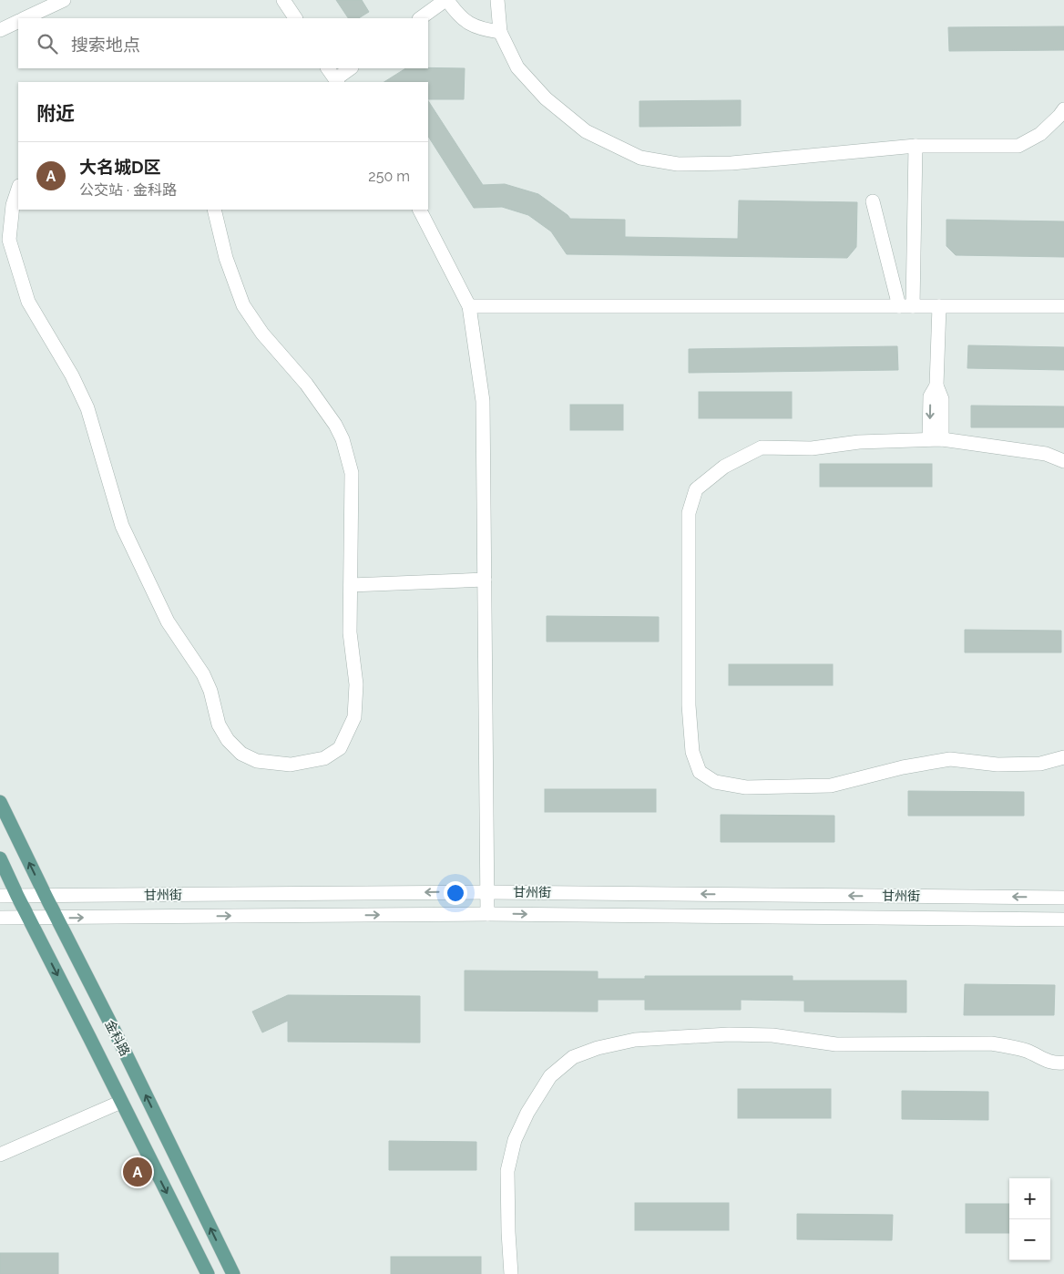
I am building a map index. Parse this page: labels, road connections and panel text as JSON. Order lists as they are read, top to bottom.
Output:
{
  "streets": {
    "main road": ["金科路"],
    "street": ["甘州街"]
  },
  "crossings": [
    ["甘州街", "金科路"]
  ],
  "page": {
    "search": "搜索地点",
    "heading": "附近",
    "list": [
      {
        "mark": "A",
        "name": "大名城D区",
        "note": "公交站 · 金科路",
        "value": "250 m"
      }
    ],
    "pins": "A",
    "map_buttons": ["+", "−"]
  }
}
